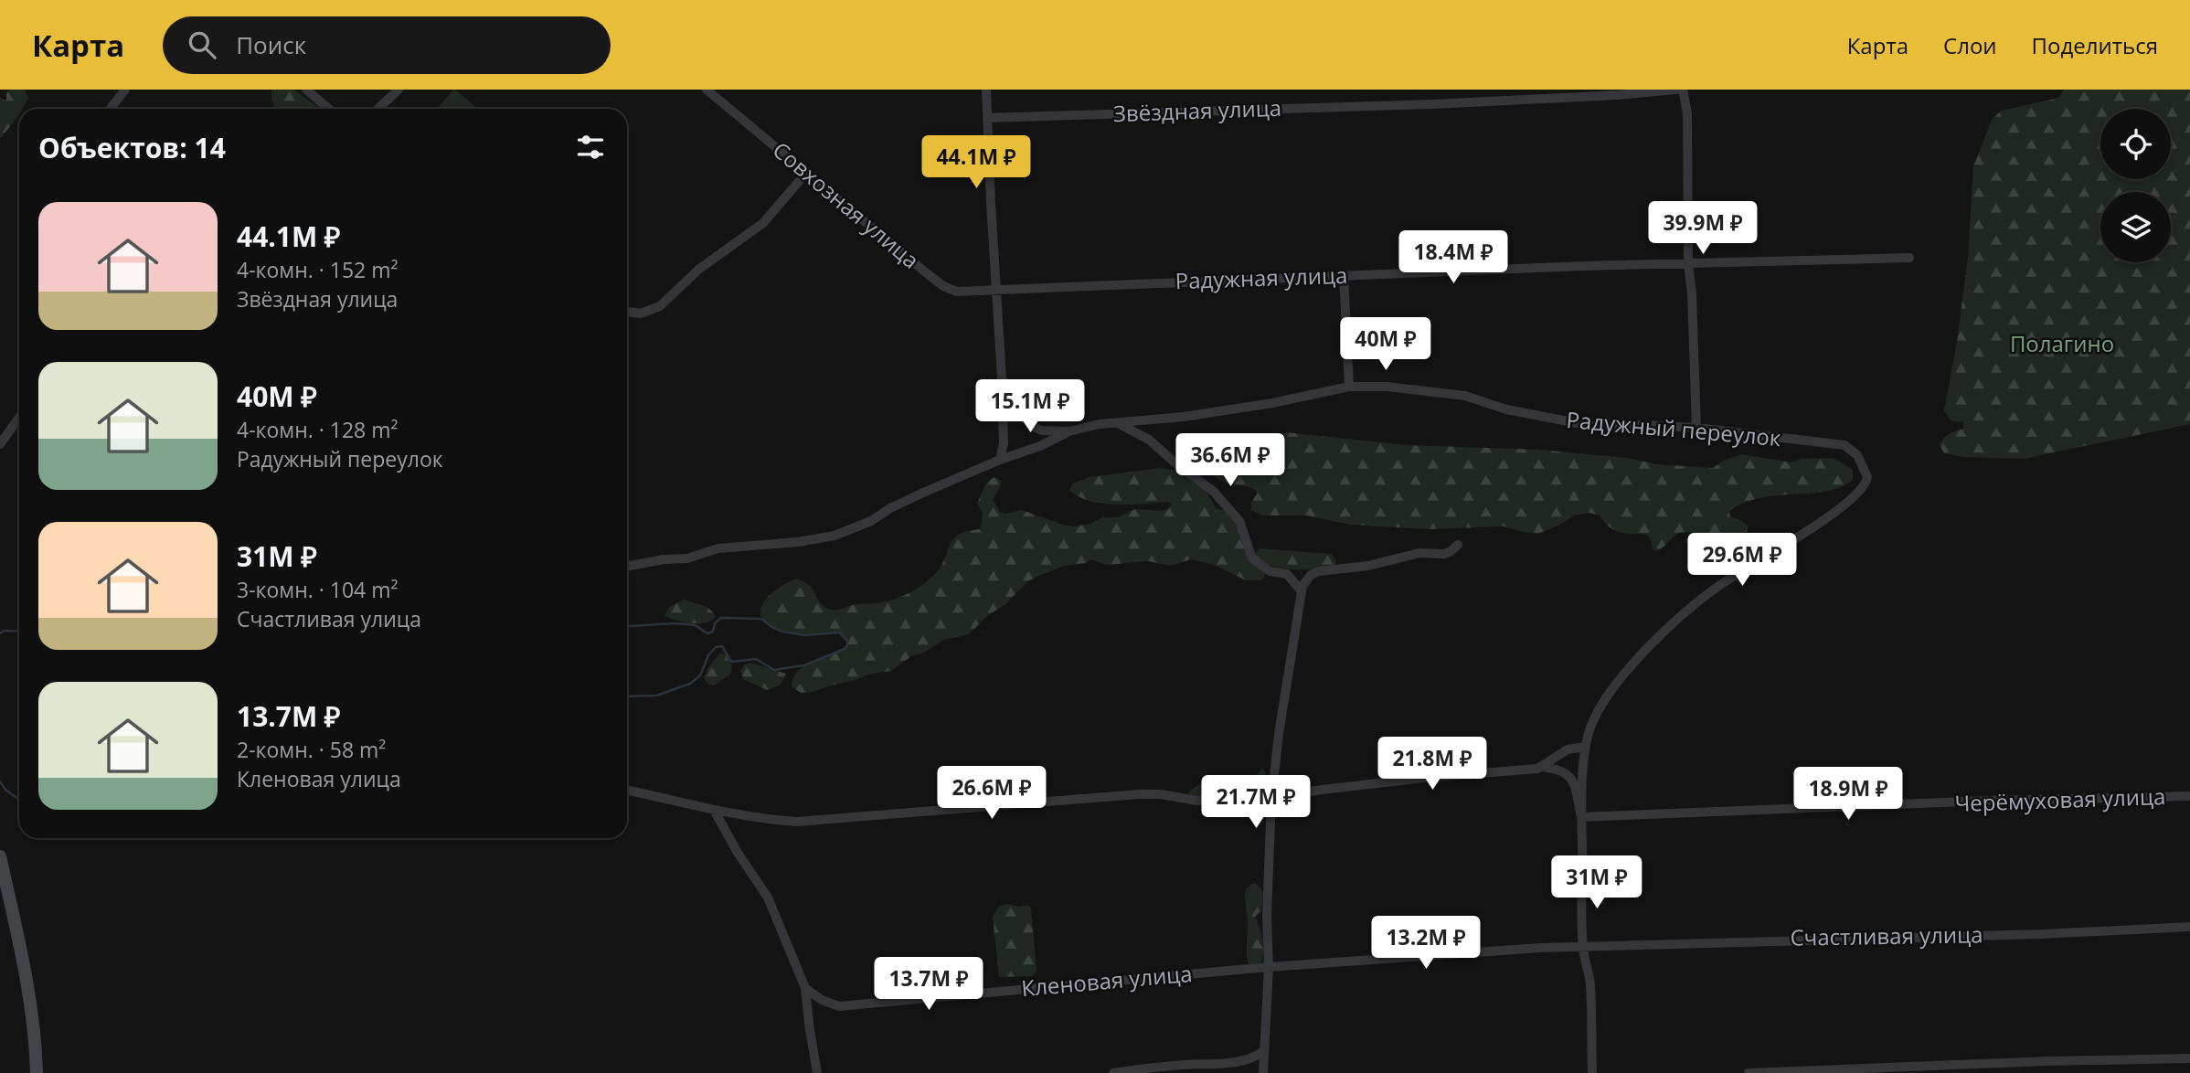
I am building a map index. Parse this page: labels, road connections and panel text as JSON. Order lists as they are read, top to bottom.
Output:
{
  "streets": {
    "street": [
      "Звёздная улица",
      "Совхозная улица",
      "Радужная улица",
      "Радужный переулок",
      "Черёмуховая улица",
      "Счастливая улица",
      "Кленовая улица"
    ]
  },
  "crossings": [
    ["Звёздная улица", "Радужный переулок"],
    ["Совхозная улица", "Радужная улица"],
    ["Совхозная улица", "Радужный переулок"],
    ["Радужная улица", "Радужный переулок"],
    ["Счастливая улица", "Кленовая улица"]
  ],
  "parks": ["Полагино"],
  "page": {
    "header": "Карта",
    "search": "Поиск",
    "nav": ["Карта", "Слои", "Поделиться"],
    "heading": "Объектов: 14",
    "price": [
      "44.1M ₽",
      "39.9M ₽",
      "18.4M ₽",
      "40M ₽",
      "15.1M ₽",
      "36.6M ₽",
      "29.6M ₽",
      "21.8M ₽",
      "26.6M ₽",
      "18.9M ₽",
      "21.7M ₽",
      "31M ₽",
      "13.2M ₽",
      "13.7M ₽"
    ],
    "list": [
      {
        "name": "44.1M ₽",
        "note": "4-комн. · 152 m² · Звёздная улица"
      },
      {
        "name": "40M ₽",
        "note": "4-комн. · 128 m² · Радужный переулок"
      },
      {
        "name": "31M ₽",
        "note": "3-комн. · 104 m² · Счастливая улица"
      },
      {
        "name": "13.7M ₽",
        "note": "2-комн. · 58 m² · Кленовая улица"
      }
    ]
  }
}
